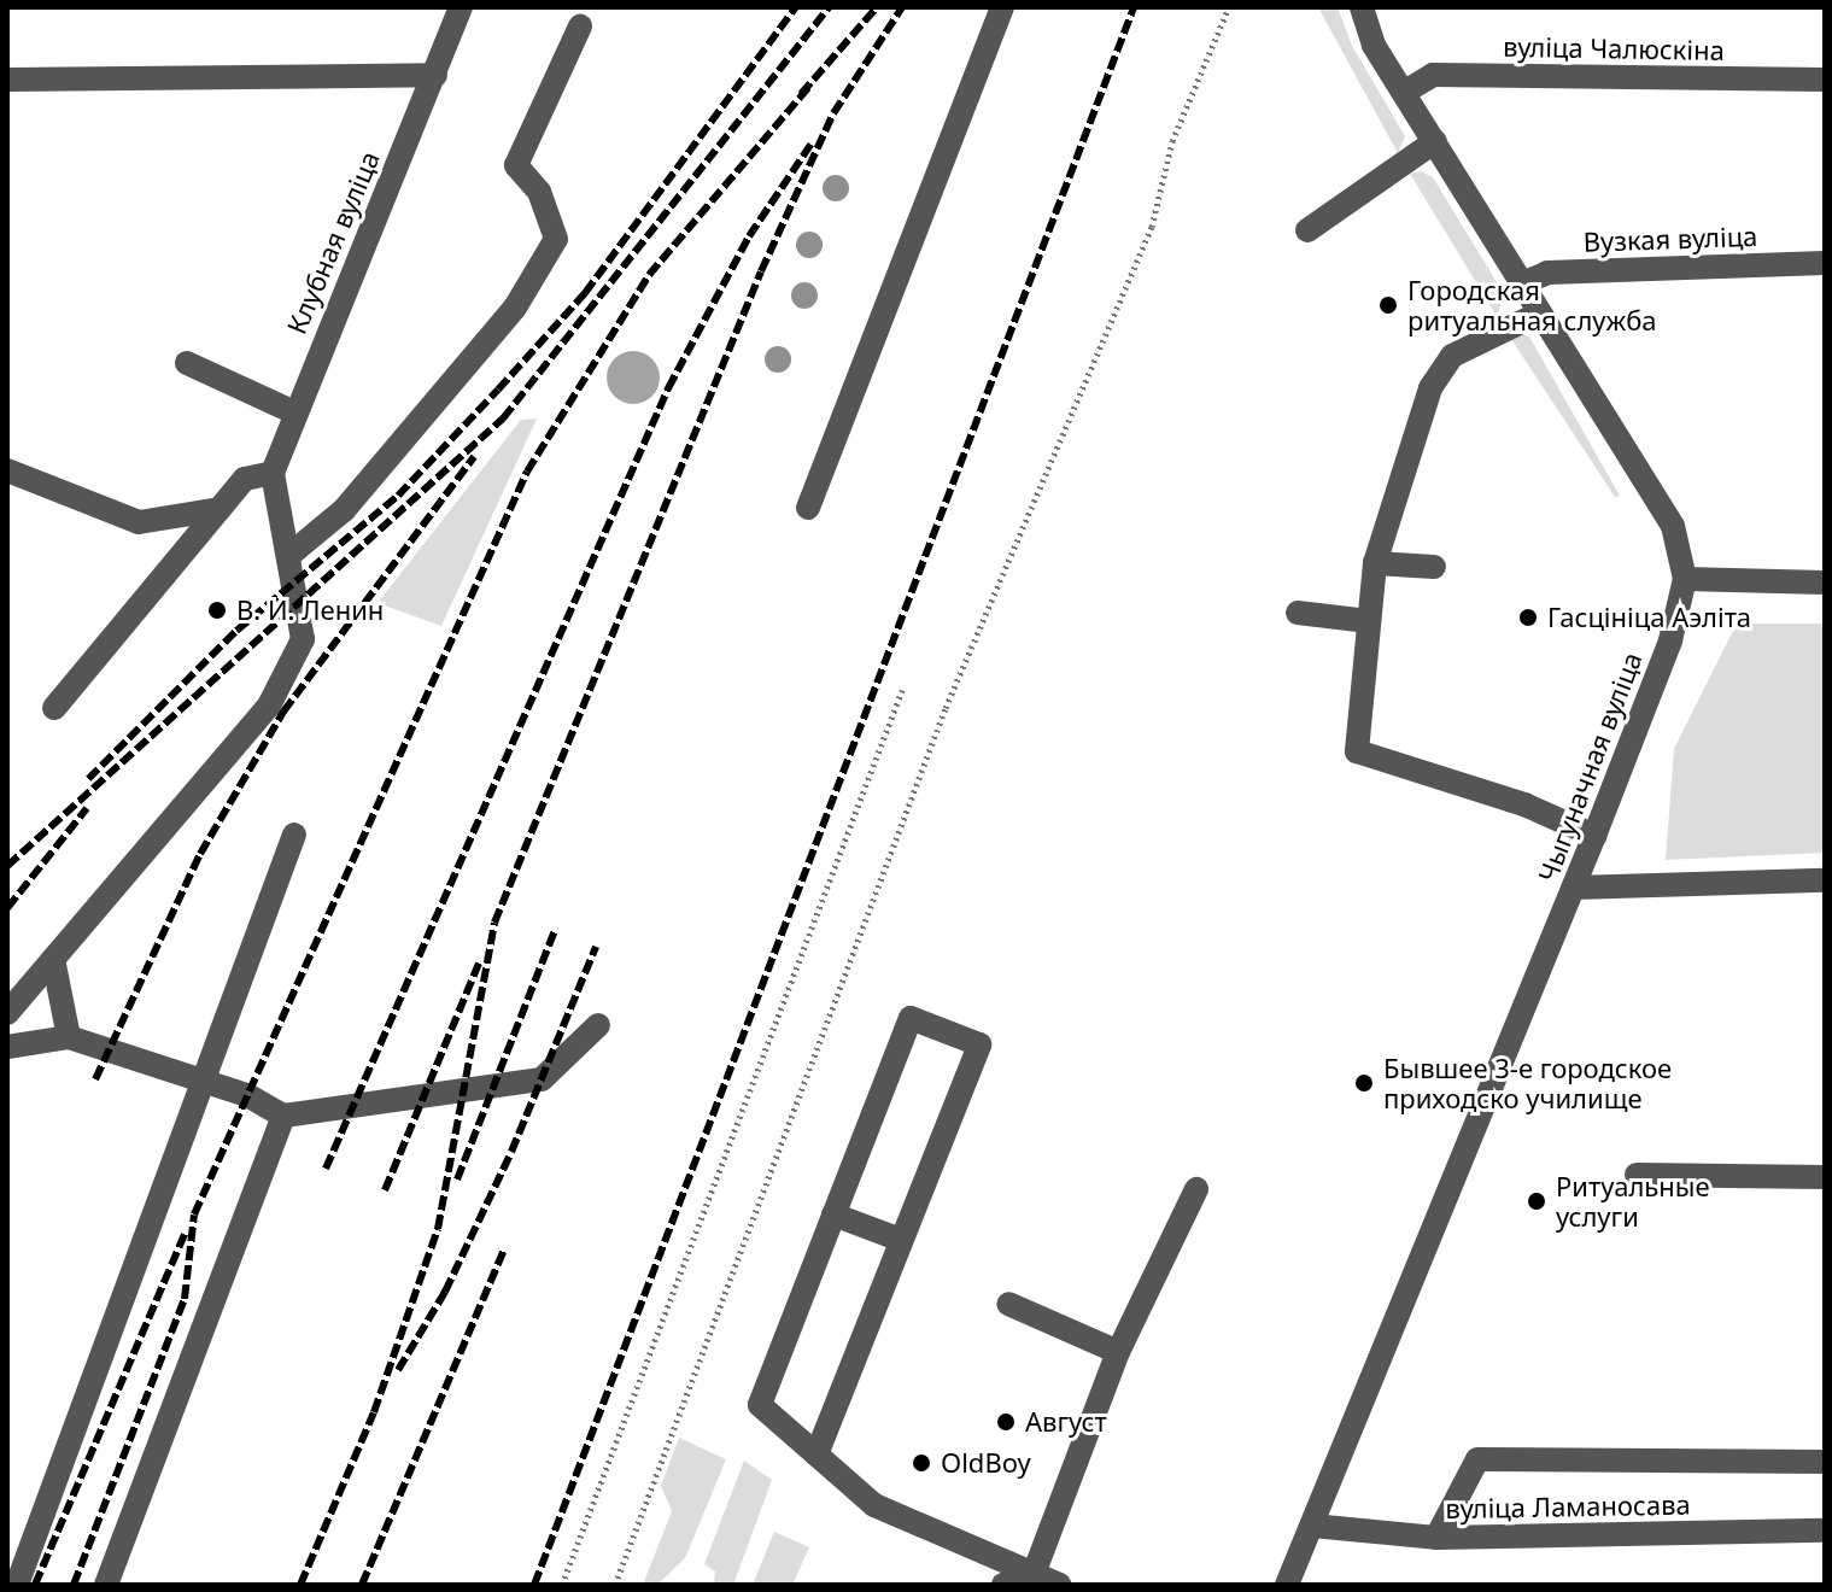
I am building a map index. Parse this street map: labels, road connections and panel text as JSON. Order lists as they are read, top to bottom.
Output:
{
  "streets": {
    "street": [
      "вуліца Чалюскіна",
      "Вузкая вуліца",
      "Клубная вуліца",
      "Чыгуначная вуліца",
      "вуліца Ламаносава"
    ]
  },
  "crossings": [
    ["вуліца Чалюскіна", "Чыгуначная вуліца"],
    ["Вузкая вуліца", "Чыгуначная вуліца"],
    ["Чыгуначная вуліца", "вуліца Ламаносава"]
  ],
  "places": [
    "Городская ритуальная служба",
    "В. И. Ленин",
    "Гасцініца Аэліта",
    "Бывшее 3-е городское приходско училище",
    "Ритуальные услуги",
    "Август",
    "OldBoy"
  ]
}
